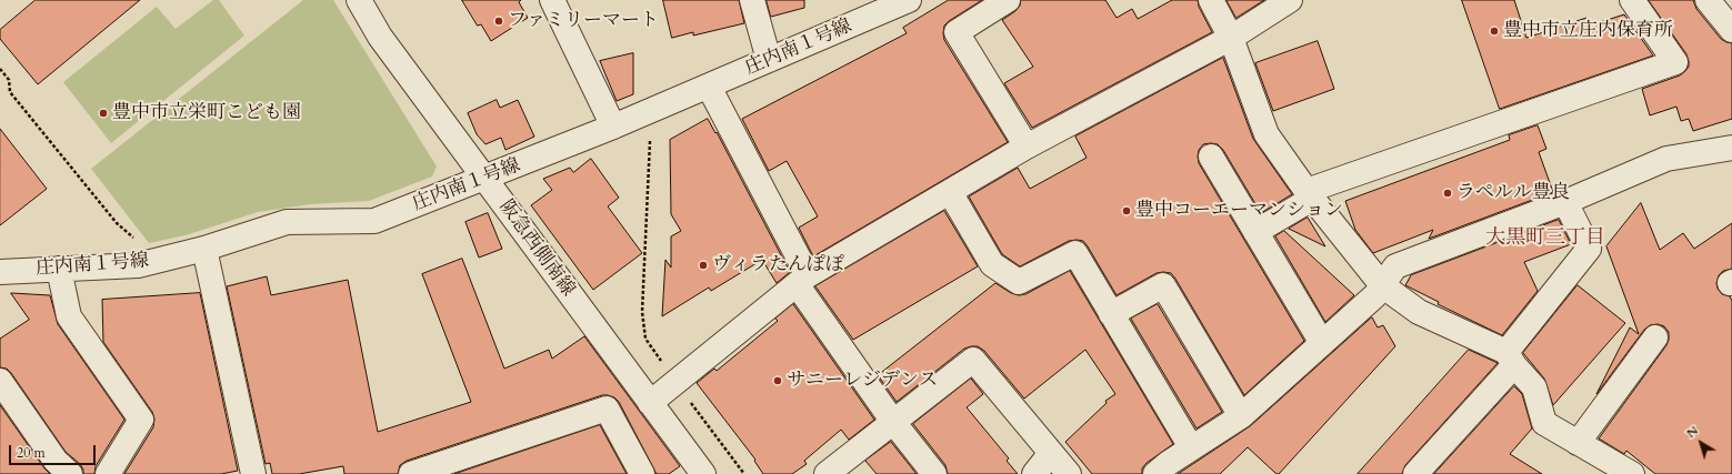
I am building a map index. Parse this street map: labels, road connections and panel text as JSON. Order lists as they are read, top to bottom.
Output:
{
  "streets": {
    "street": ["庄内南１号線", "阪急西側南線"]
  },
  "crossings": [
    ["庄内南１号線", "阪急西側南線"]
  ],
  "districts": ["大黒町三丁目"],
  "places": [
    "ファミリーマート",
    "豊中市立庄内保育所",
    "豊中市立栄町こども園",
    "ラペルル豊良",
    "豊中コーエーマンション",
    "ヴィラたんぽぽ",
    "サニーレジデンス"
  ],
  "scale_bar": "20 m",
  "north": "top left"
}
